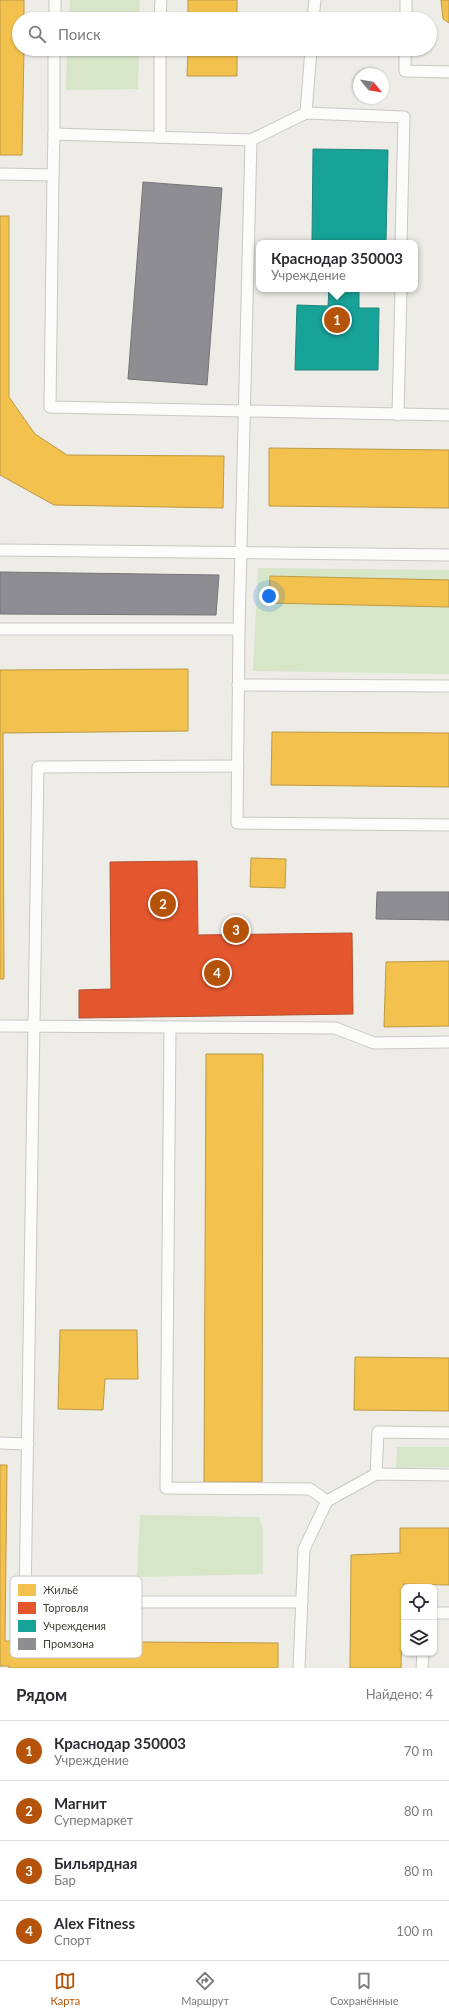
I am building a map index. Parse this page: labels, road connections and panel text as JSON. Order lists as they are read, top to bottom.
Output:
{
  "legend": [
    "Жильё",
    "Торговля",
    "Учреждения",
    "Промзона"
  ],
  "north": "bottom right",
  "page": {
    "search": "Поиск",
    "popup": ["Краснодар 350003", "Учреждение"],
    "pins": [
      "1",
      "2",
      "3",
      "4"
    ],
    "heading": ["Рядом", "Найдено: 4"],
    "list": [
      {
        "mark": "1",
        "name": "Краснодар 350003",
        "note": "Учреждение",
        "value": "70 m"
      },
      {
        "mark": "2",
        "name": "Магнит",
        "note": "Супермаркет",
        "value": "80 m"
      },
      {
        "mark": "3",
        "name": "Бильярдная",
        "note": "Бар",
        "value": "80 m"
      },
      {
        "mark": "4",
        "name": "Alex Fitness",
        "note": "Спорт",
        "value": "100 m"
      }
    ],
    "nav": ["Карта", "Маршрут", "Сохранённые"]
  }
}
